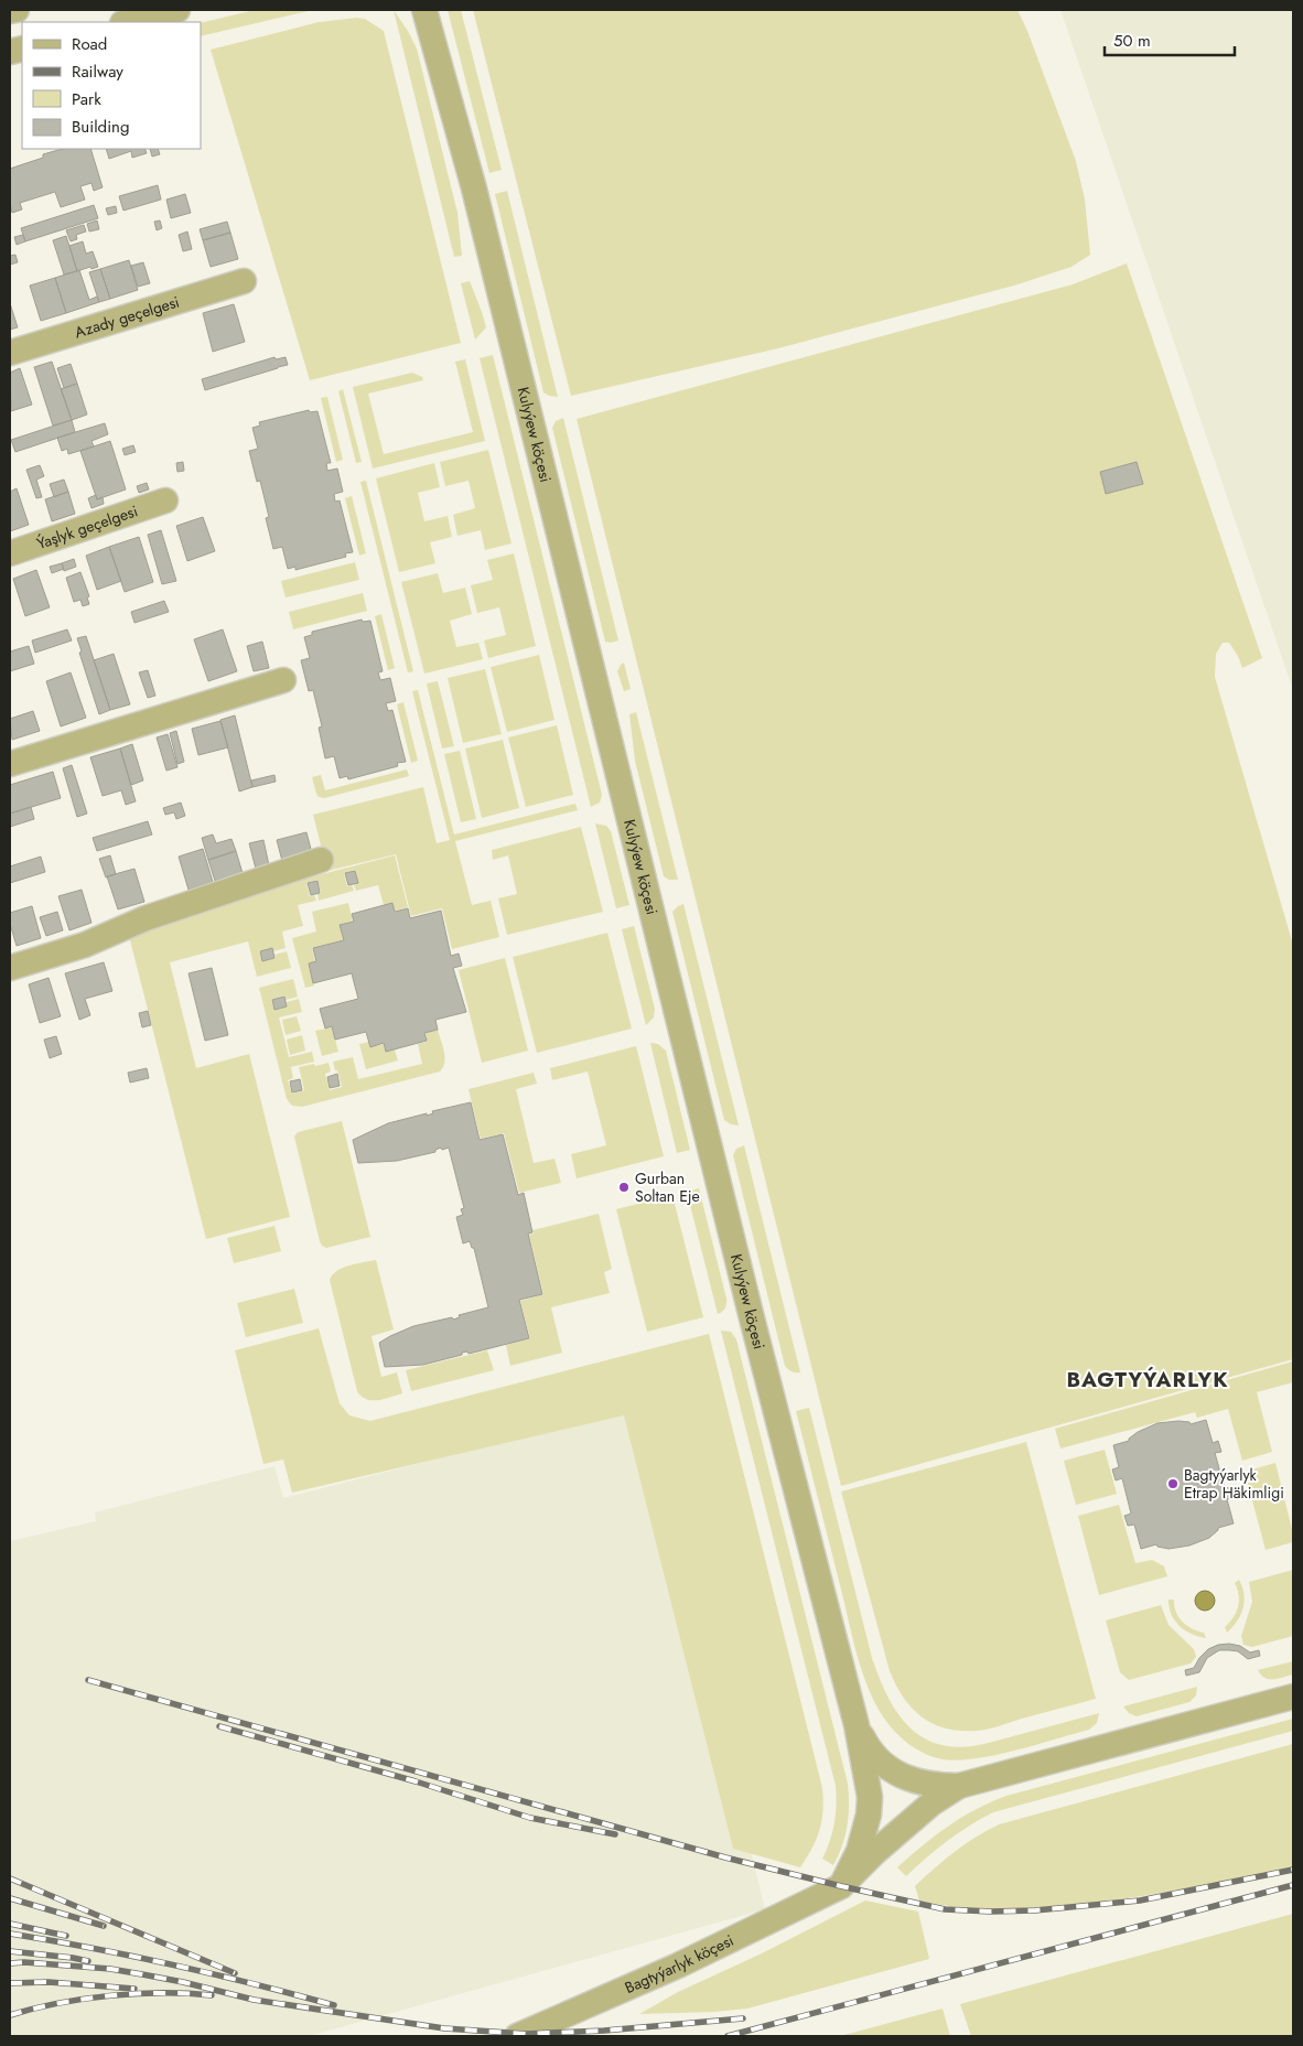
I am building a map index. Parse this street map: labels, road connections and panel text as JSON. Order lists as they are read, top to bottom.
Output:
{
  "streets": {
    "street": [
      "Azady geçelgesi",
      "Kulyýew köçesi",
      "Ýaşlyk geçelgesi",
      "Bagtyýarlyk köçesi"
    ]
  },
  "districts": ["BAGTYÝARLYK"],
  "places": ["Gurban Soltan Eje", "Bagtyýarlyk Etrap Häkimligi"],
  "legend": [
    "Road",
    "Railway",
    "Park",
    "Building"
  ],
  "scale_bar": "50 m"
}
